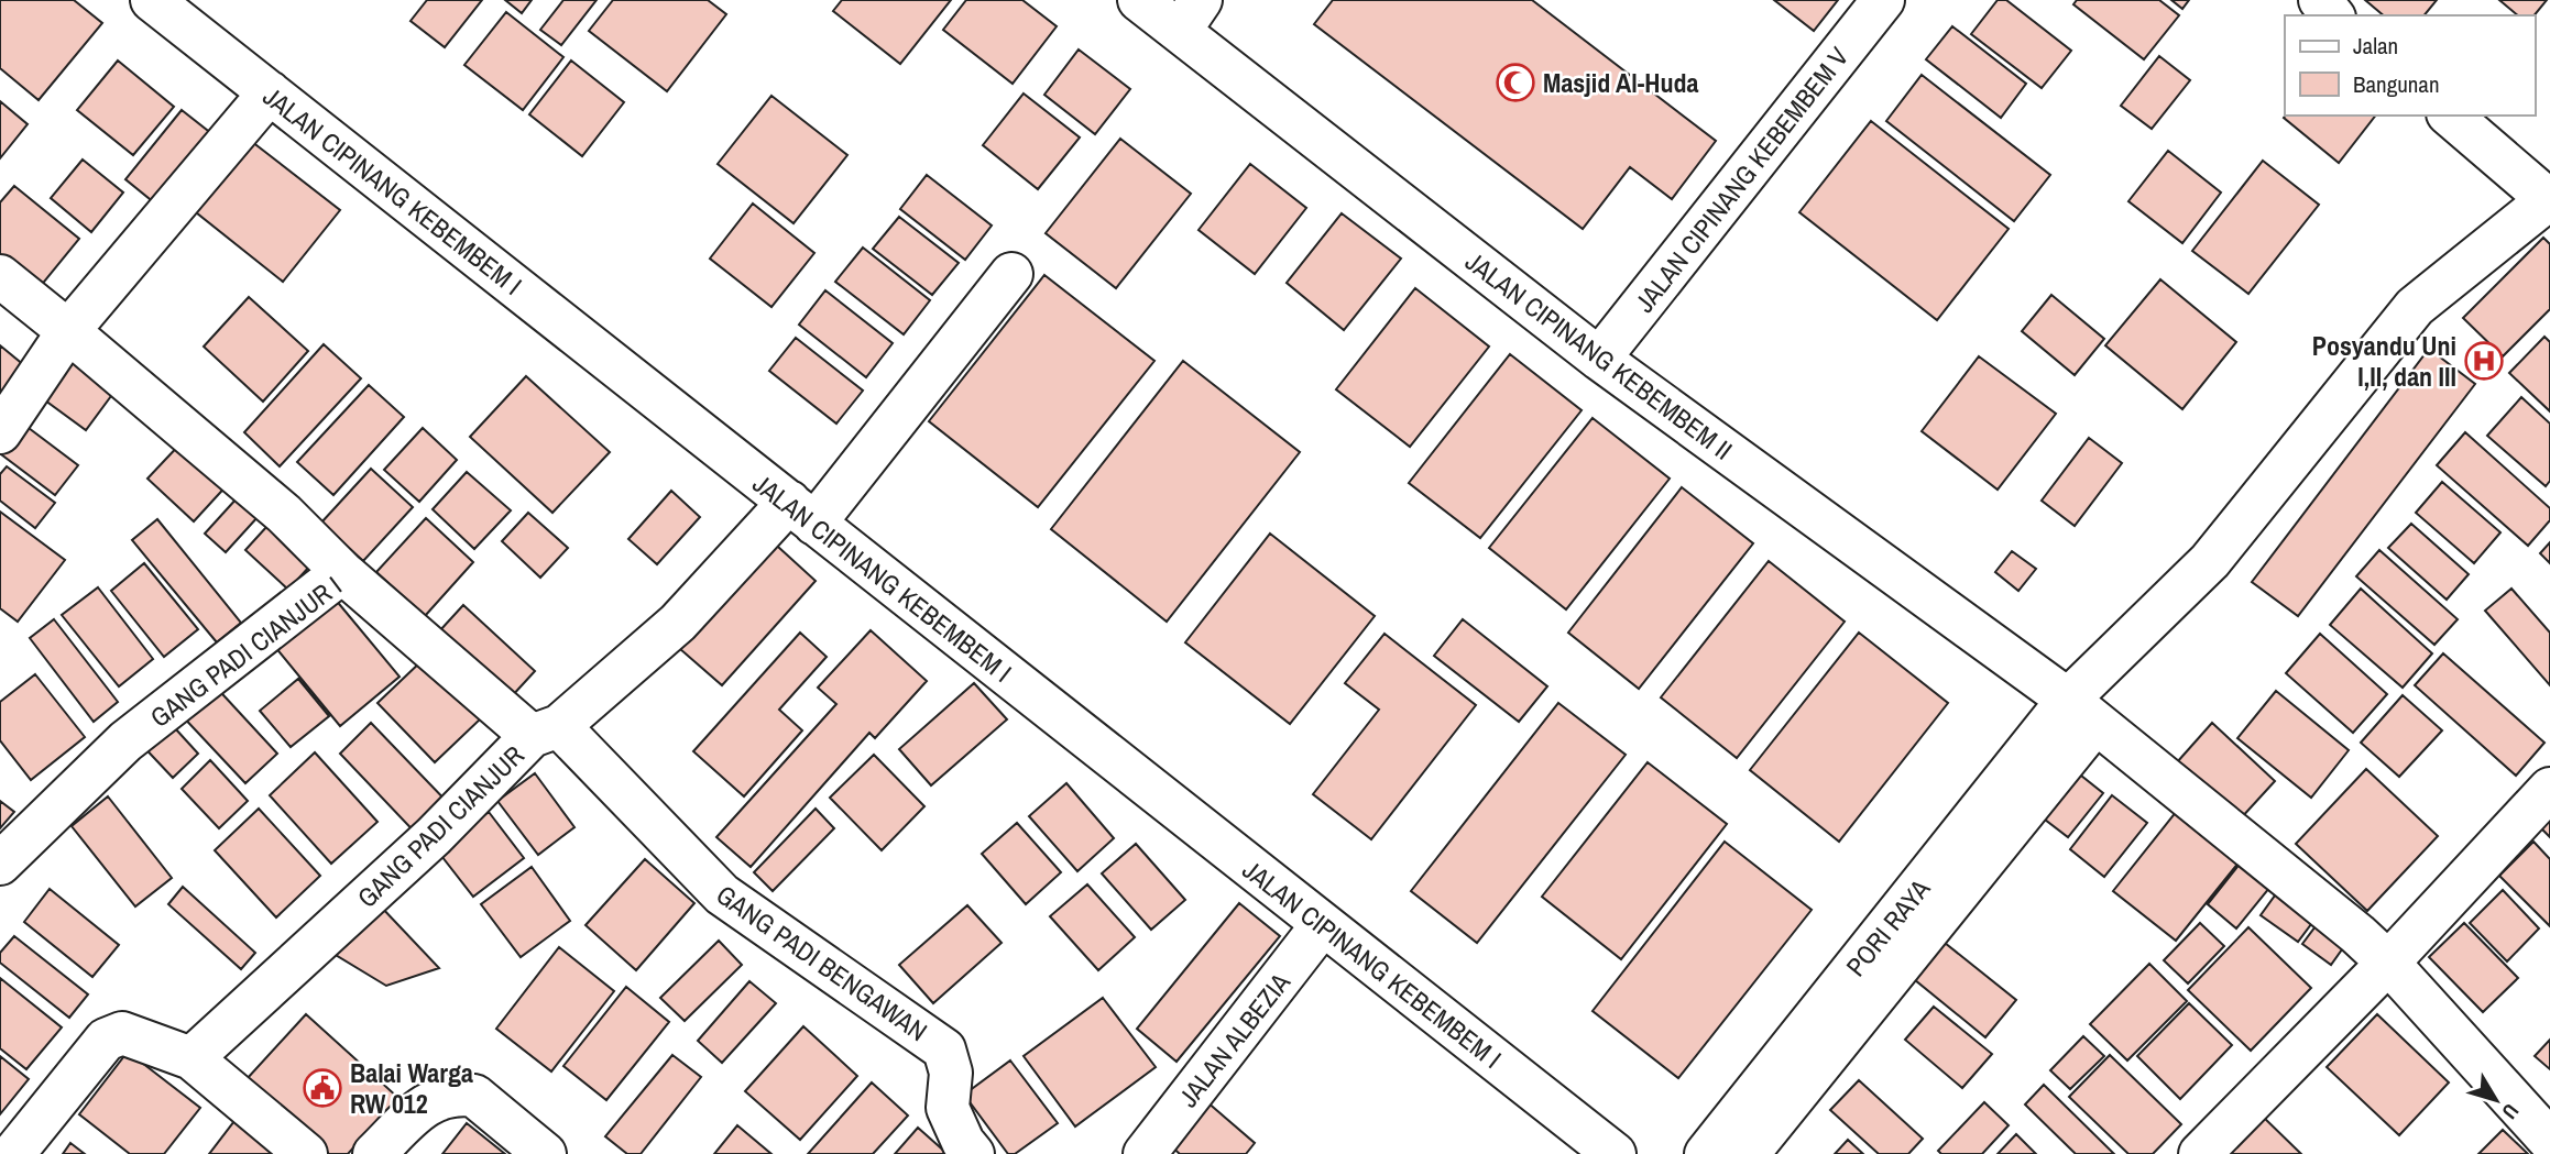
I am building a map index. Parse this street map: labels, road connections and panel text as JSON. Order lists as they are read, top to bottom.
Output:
{
  "streets": {
    "street": [
      "JALAN CIPINANG KEBEMBEM V",
      "JALAN CIPINANG KEBEMBEM I",
      "JALAN CIPINANG KEBEMBEM II",
      "GANG PADI CIANJUR I",
      "GANG PADI CIANJUR",
      "PORI RAYA",
      "GANG PADI BENGAWAN",
      "JALAN ALBEZIA"
    ]
  },
  "crossings": [
    ["JALAN CIPINANG KEBEMBEM V", "JALAN CIPINANG KEBEMBEM II"],
    ["JALAN CIPINANG KEBEMBEM I", "GANG PADI CIANJUR"],
    ["JALAN CIPINANG KEBEMBEM I", "JALAN ALBEZIA"],
    ["JALAN CIPINANG KEBEMBEM II", "PORI RAYA"],
    ["GANG PADI CIANJUR I", "GANG PADI CIANJUR"],
    ["GANG PADI CIANJUR I", "GANG PADI BENGAWAN"],
    ["GANG PADI CIANJUR", "GANG PADI BENGAWAN"]
  ],
  "places": {
    "mosque": ["Masjid Al-Huda"],
    "hospital": ["Posyandu Uni I,II, dan III"],
    "public building": ["Balai Warga RW 012"]
  },
  "legend": ["Jalan", "Bangunan"],
  "north": "bottom right"
}
